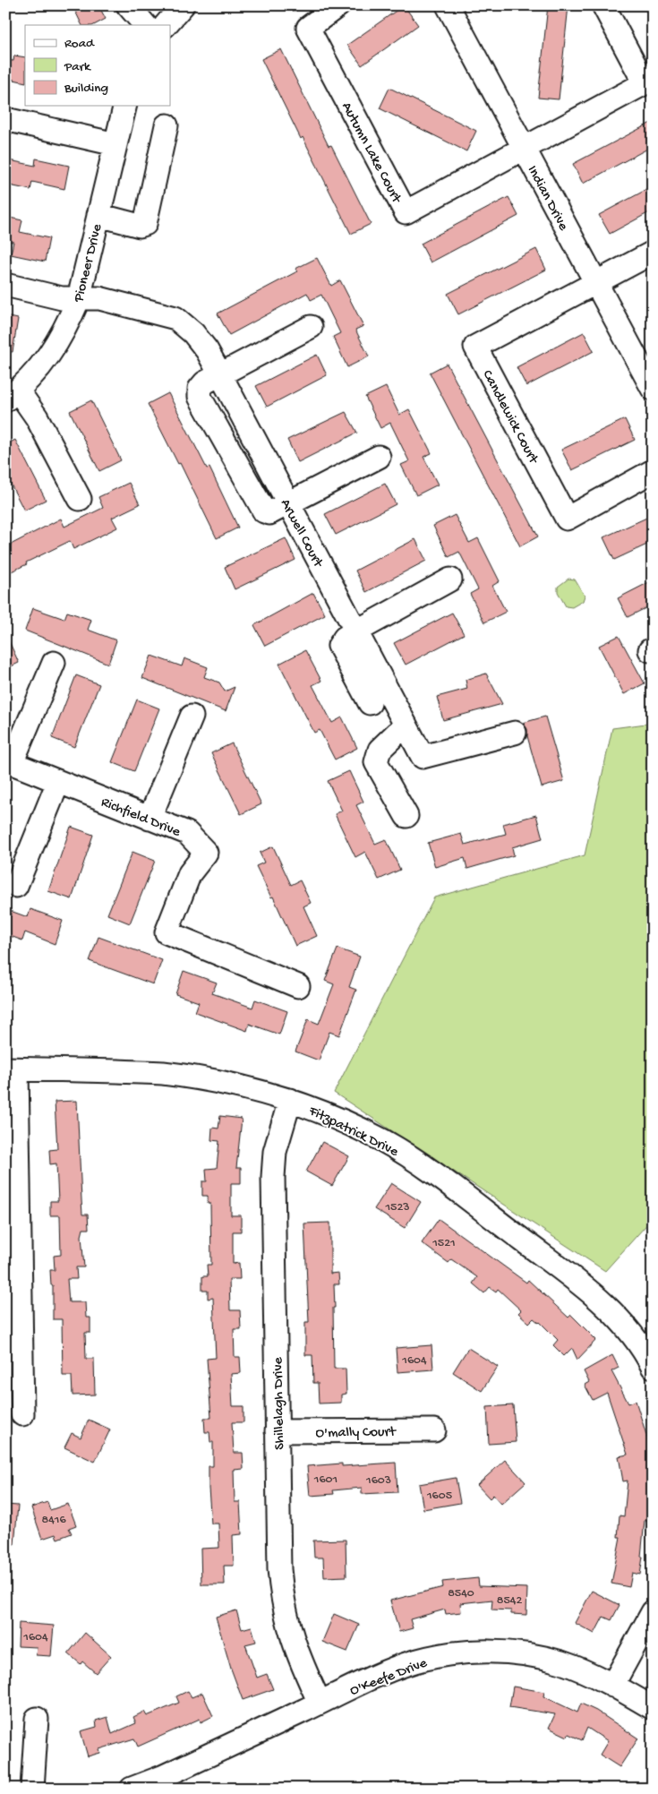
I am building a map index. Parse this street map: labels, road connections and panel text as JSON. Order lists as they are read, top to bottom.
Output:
{
  "streets": {
    "street": [
      "Autumn Lake Court",
      "Indian Drive",
      "Pioneer Drive",
      "Candlewick Court",
      "Arwell Court",
      "Richfield Drive",
      "Fitzpatrick Drive",
      "Shillelagh Drive",
      "O'mally Court",
      "O'Keefe Drive"
    ]
  },
  "crossings": [
    ["Autumn Lake Court", "Indian Drive"],
    ["Indian Drive", "Candlewick Court"],
    ["Pioneer Drive", "Arwell Court"],
    ["Fitzpatrick Drive", "Shillelagh Drive"],
    ["Shillelagh Drive", "O'mally Court"],
    ["Shillelagh Drive", "O'Keefe Drive"]
  ],
  "house_numbers": [
    "1523",
    "1521",
    "1604",
    "1601",
    "1603",
    "1605",
    "8416",
    "8540",
    "8542",
    "1604"
  ],
  "legend": ["Road", "Park", "Building"]
}
